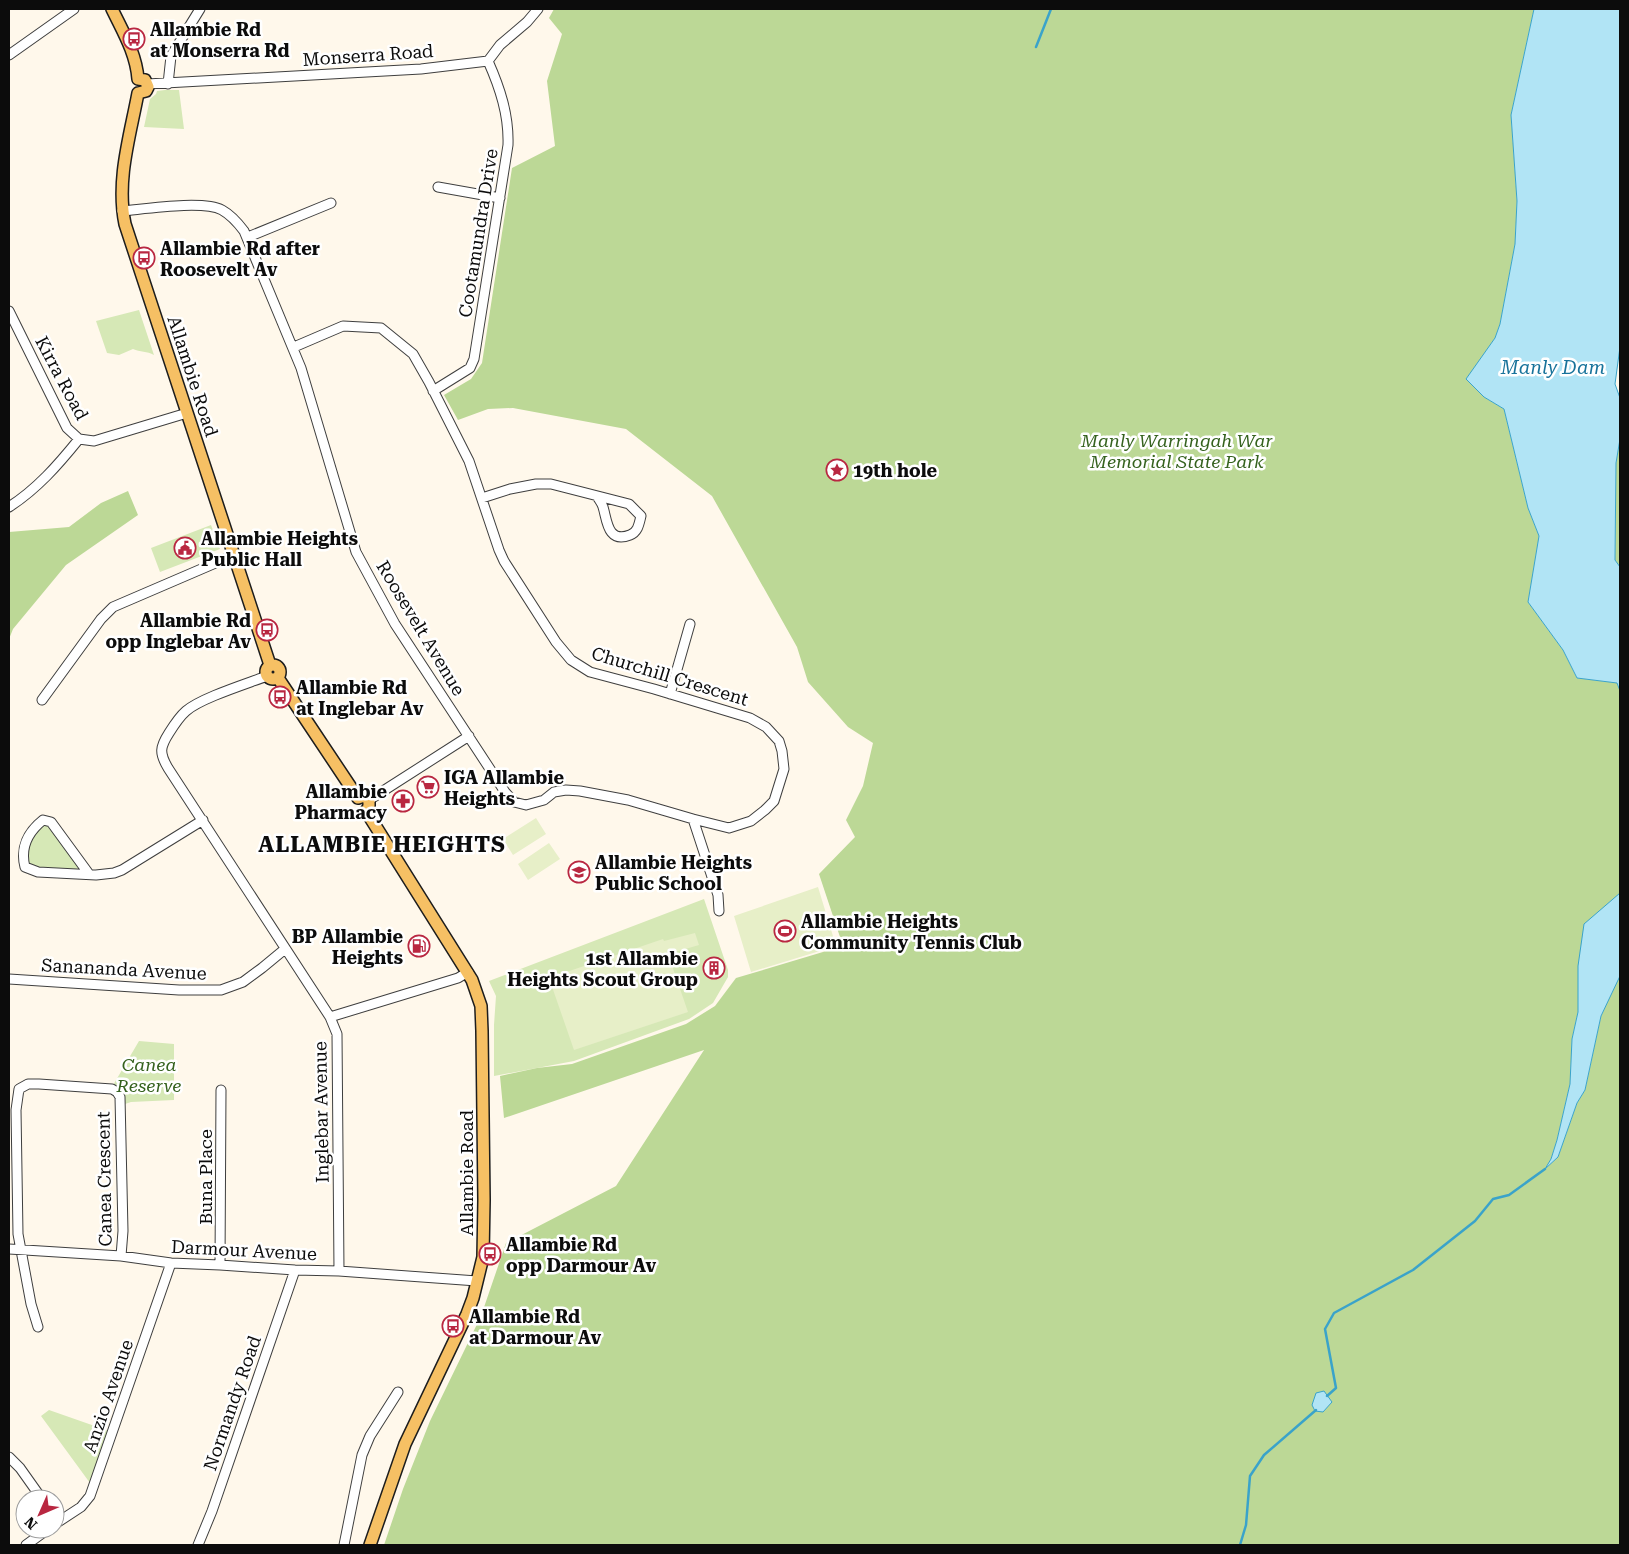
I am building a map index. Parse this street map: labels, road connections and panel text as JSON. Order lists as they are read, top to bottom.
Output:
{
  "streets": {
    "main road": ["Allambie Road"],
    "street": [
      "Monserra Road",
      "Cootamundra Drive",
      "Kirra Road",
      "Roosevelt Avenue",
      "Churchill Crescent",
      "Sanananda Avenue",
      "Inglebar Avenue",
      "Buna Place",
      "Canea Crescent",
      "Darmour Avenue",
      "Anzio Avenue",
      "Normandy Road"
    ]
  },
  "crossings": [
    ["Monserra Road", "Cootamundra Drive"],
    ["Monserra Road", "Allambie Road"],
    ["Cootamundra Drive", "Churchill Crescent"],
    ["Allambie Road", "Kirra Road"],
    ["Allambie Road", "Roosevelt Avenue"],
    ["Allambie Road", "Inglebar Avenue"],
    ["Allambie Road", "Darmour Avenue"],
    ["Roosevelt Avenue", "Churchill Crescent"],
    ["Sanananda Avenue", "Inglebar Avenue"],
    ["Inglebar Avenue", "Darmour Avenue"],
    ["Buna Place", "Darmour Avenue"],
    ["Canea Crescent", "Darmour Avenue"],
    ["Darmour Avenue", "Anzio Avenue"],
    ["Darmour Avenue", "Normandy Road"]
  ],
  "districts": ["ALLAMBIE HEIGHTS"],
  "water": ["Manly Dam"],
  "parks": ["Manly Warringah War Memorial State Park", "Canea Reserve"],
  "places": {
    "bus stop": [
      "Allambie Rd at Monserra Rd",
      "Allambie Rd after Roosevelt Av",
      "Allambie Rd opp Inglebar Av",
      "Allambie Rd at Inglebar Av",
      "Allambie Rd opp Darmour Av",
      "Allambie Rd at Darmour Av"
    ],
    "place": ["19th hole"],
    "public building": ["Allambie Heights Public Hall"],
    "supermarket": ["IGA Allambie Heights"],
    "pharmacy": ["Allambie Pharmacy"],
    "school or university": ["Allambie Heights Public School"],
    "sports": ["Allambie Heights Community Tennis Club"],
    "fuel station": ["BP Allambie Heights"],
    "building": ["1st Allambie Heights Scout Group"]
  },
  "north": "bottom left"
}
